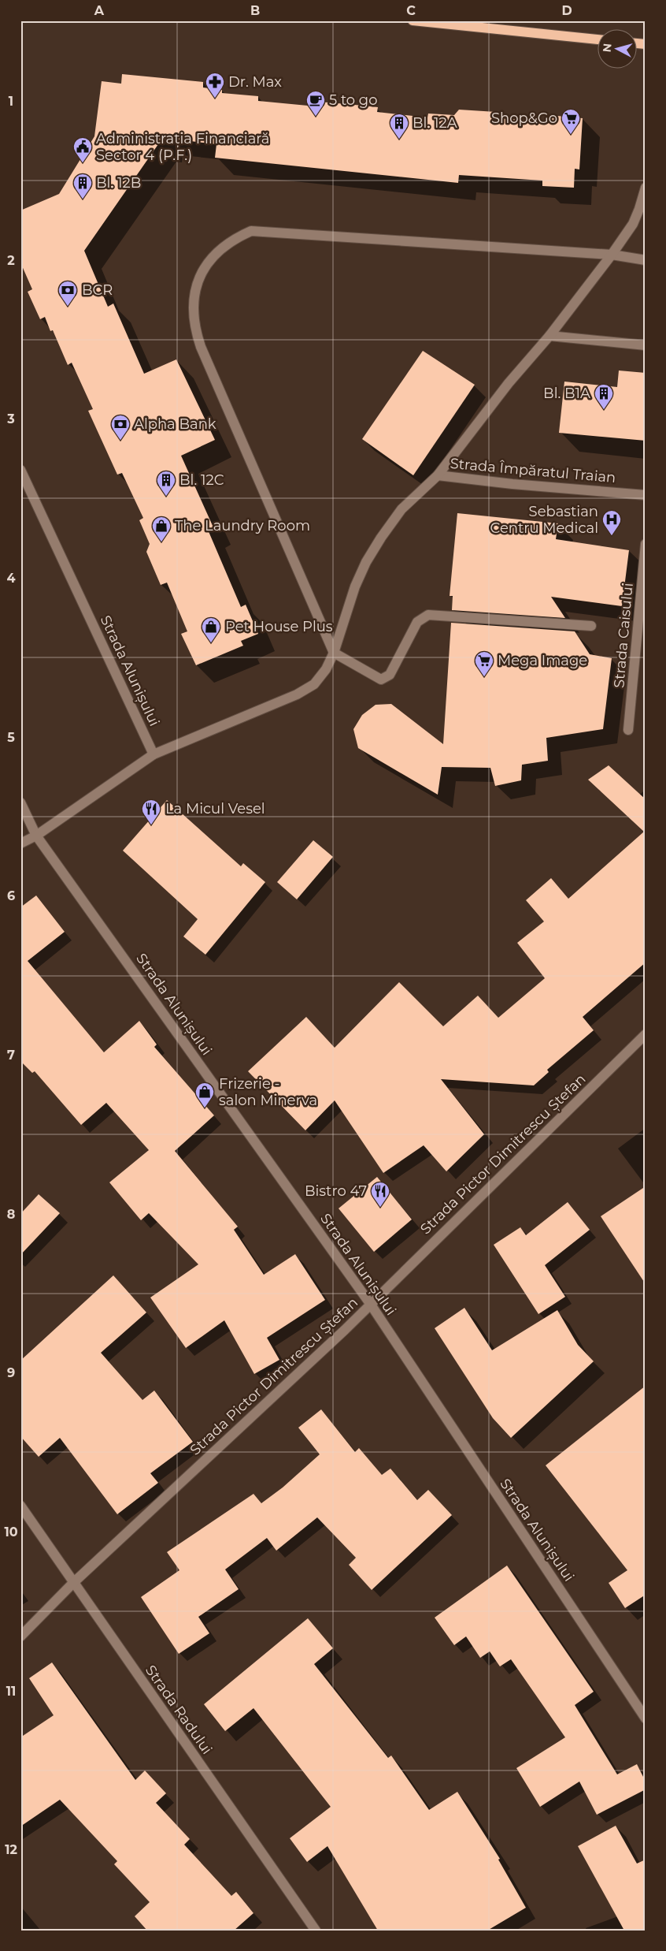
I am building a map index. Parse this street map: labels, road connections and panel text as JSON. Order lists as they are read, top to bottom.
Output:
{
  "streets": {
    "street": [
      "Strada Împăratul Traian",
      "Strada Caisului",
      "Strada Alunișului",
      "Strada Pictor Dimitrescu Ștefan",
      "Strada Radului"
    ]
  },
  "crossings": [
    ["Strada Împăratul Traian", "Strada Alunișului"],
    ["Strada Alunișului", "Strada Pictor Dimitrescu Ștefan"],
    ["Strada Pictor Dimitrescu Ștefan", "Strada Radului"]
  ],
  "places": {
    "pharmacy": ["Dr. Max"],
    "cafe": ["5 to go"],
    "supermarket": ["Shop&Go", "Mega Image"],
    "building": [
      "Bl. 12A",
      "Bl. 12B",
      "Bl. B1A",
      "Bl. 12C"
    ],
    "public building": ["Administrația Financiară Sector 4 (P.F.)"],
    "bank": ["BCR", "Alpha Bank"],
    "hospital": ["Sebastian Centru Medical"],
    "shop": ["The Laundry Room", "Pet House Plus", "Frizerie - salon Minerva"],
    "restaurant": ["La Micul Vesel", "Bistro 47"]
  },
  "north": "left",
  "grid": {
    "columns": [
      "A",
      "B",
      "C",
      "D"
    ],
    "rows": [
      "1",
      "2",
      "3",
      "4",
      "5",
      "6",
      "7",
      "8",
      "9",
      "10",
      "11",
      "12"
    ]
  }
}
